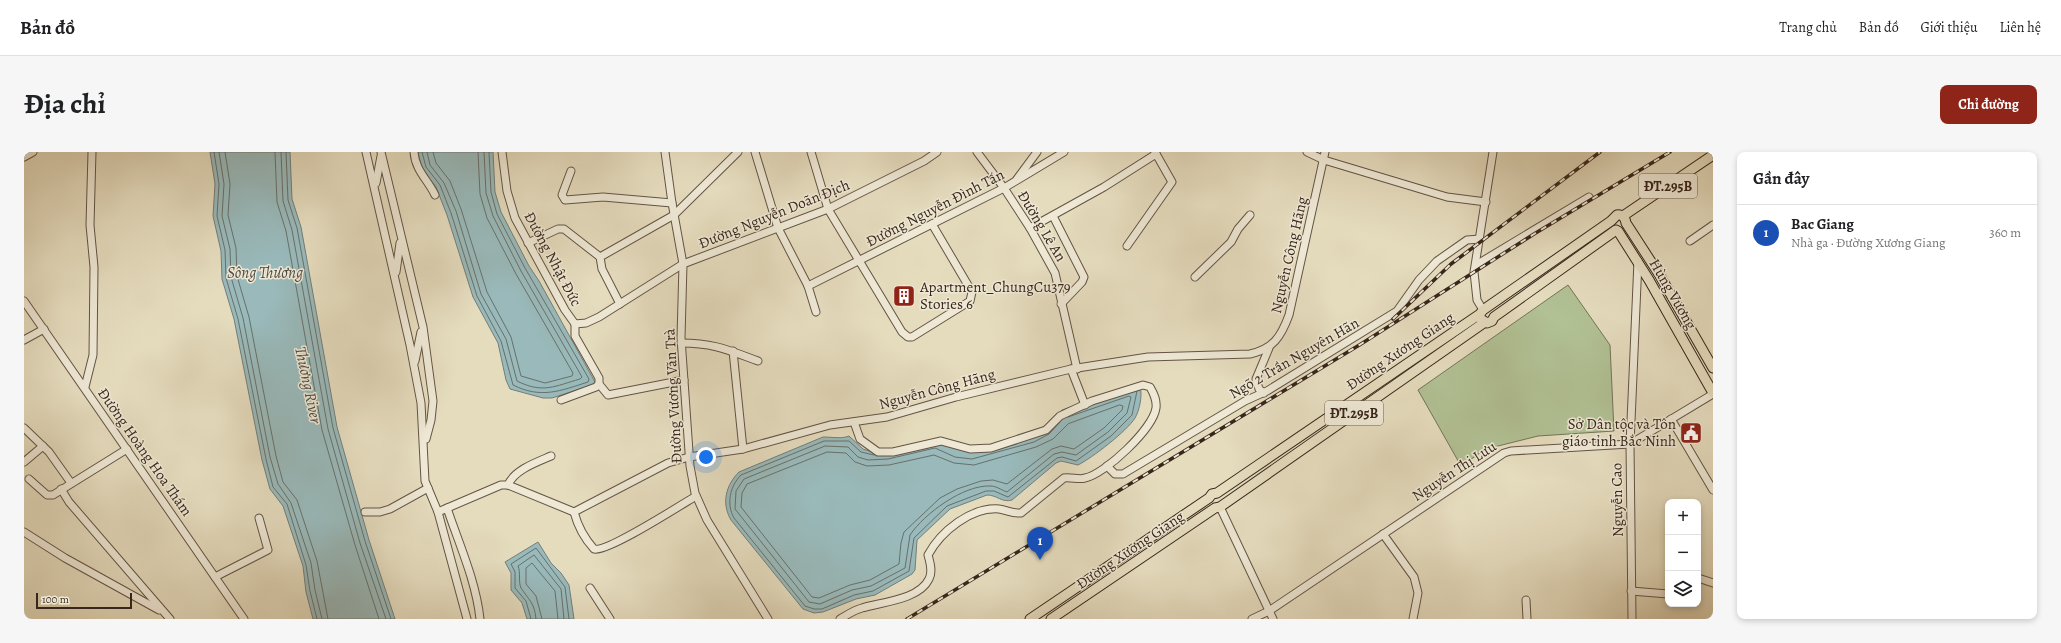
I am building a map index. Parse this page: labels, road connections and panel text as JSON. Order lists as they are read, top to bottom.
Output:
{
  "streets": {
    "main road": ["ĐT.295B", "Hùng Vương", "Đường Xương Giang"],
    "street": [
      "Đường Nguyễn Đình Tấn",
      "Đường Nguyễn Doãn Địch",
      "Đường Lê An",
      "Nguyễn Công Hãng",
      "Đường Nhật Đức",
      "Ngõ 2 Trần Nguyên Hãn",
      "Đường Vương Văn Trà",
      "Đường Hoàng Hoa Thám",
      "Nguyễn Thị Lưu",
      "Nguyễn Cao"
    ]
  },
  "crossings": [
    ["ĐT.295B", "Hùng Vương"],
    ["ĐT.295B", "Đường Xương Giang"],
    ["Đường Nguyễn Đình Tấn", "Đường Lê An"],
    ["Đường Nguyễn Doãn Địch", "Đường Nhật Đức"],
    ["Đường Nguyễn Doãn Địch", "Đường Vương Văn Trà"],
    ["Đường Lê An", "Nguyễn Công Hãng"],
    ["Nguyễn Công Hãng", "Đường Vương Văn Trà"],
    ["Đường Nhật Đức", "Đường Vương Văn Trà"],
    ["Hùng Vương", "Đường Xương Giang"],
    ["Hùng Vương", "Nguyễn Thị Lưu"],
    ["Hùng Vương", "Nguyễn Cao"],
    ["Nguyễn Thị Lưu", "Nguyễn Cao"]
  ],
  "water": ["Sông Thương", "Thương River"],
  "places": {
    "building": ["Apartment_ChungCu379 Stories 6"],
    "public building": ["Sở Dân tộc và Tôn giáo tỉnh Bắc Ninh"]
  },
  "scale_bar": "100 m",
  "page": {
    "header": "Bản đồ",
    "nav": [
      "Trang chủ",
      "Bản đồ",
      "Giới thiệu",
      "Liên hệ"
    ],
    "title": "Địa chỉ",
    "buttons": "Chỉ đường",
    "heading": "Gần đây",
    "list": [
      {
        "mark": "1",
        "name": "Bac Giang",
        "note": "Nhà ga · Đường Xương Giang",
        "value": "360 m"
      }
    ],
    "map_buttons": ["+", "−"],
    "pins": "1",
    "scale": "100 m"
  }
}
